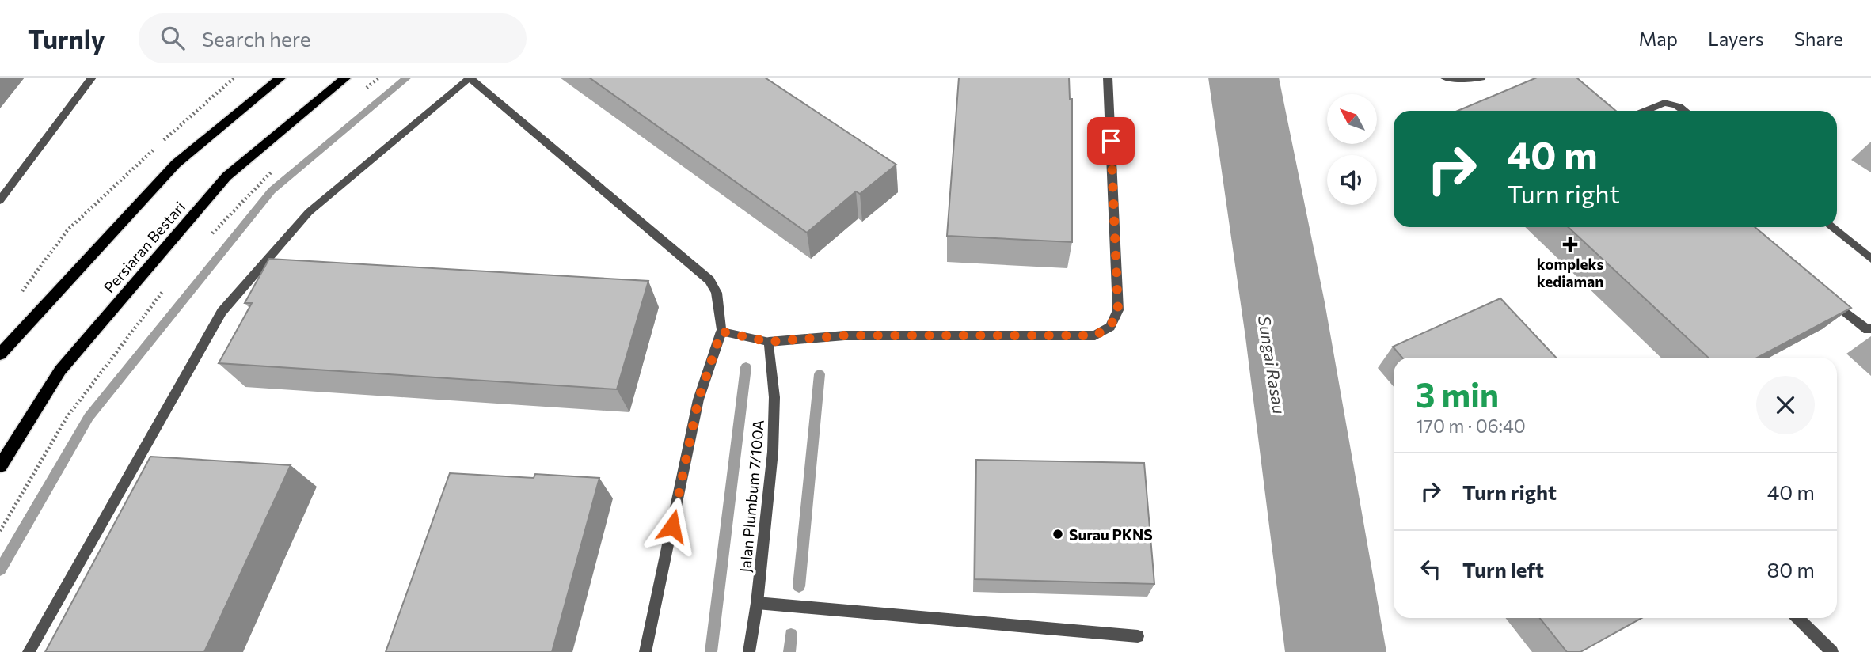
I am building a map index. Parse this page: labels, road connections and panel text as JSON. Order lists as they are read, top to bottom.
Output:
{
  "streets": {
    "main road": ["Persiaran Bestari"],
    "street": ["Jalan Plumbum 7/100A"]
  },
  "water": ["Sungai Rasau"],
  "places": {
    "health": ["kompleks kediaman"],
    "other": ["Surau PKNS"]
  },
  "north": "top left",
  "page": {
    "header": "Turnly",
    "search": "Search here",
    "nav": ["Map", "Layers", "Share"],
    "turn": ["40 m", "Turn right"],
    "heading": ["3 min", "170 m · 06:40"],
    "list": [
      {
        "name": "Turn right",
        "value": "40 m"
      },
      {
        "name": "Turn left",
        "value": "80 m"
      }
    ]
  }
}
